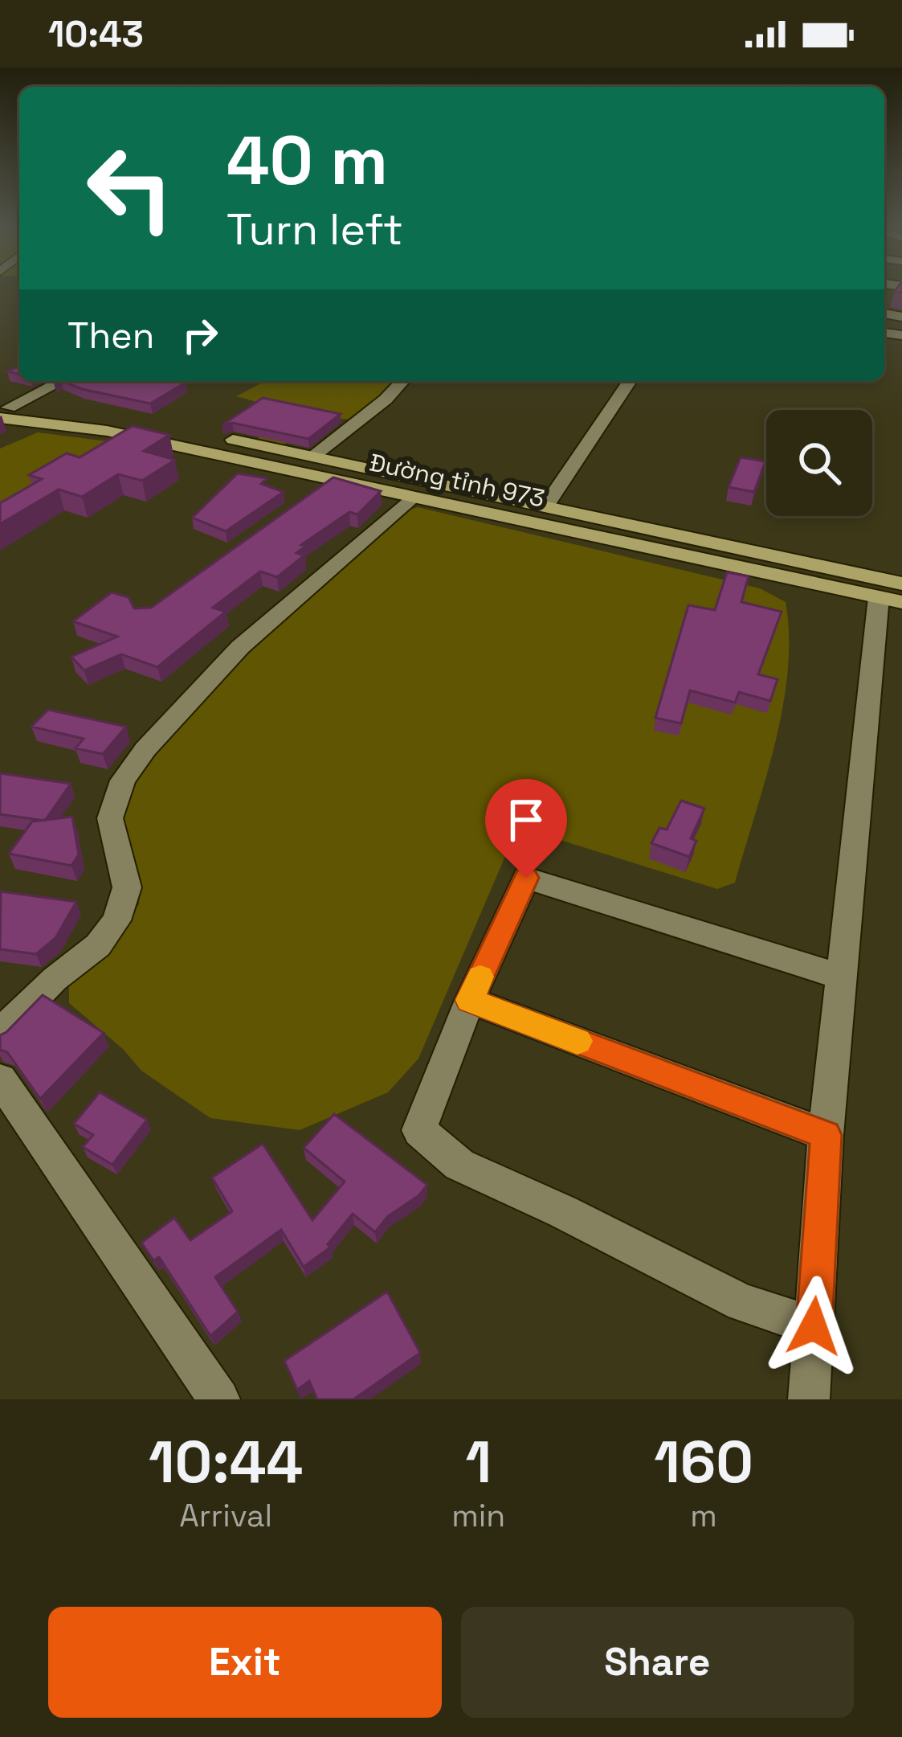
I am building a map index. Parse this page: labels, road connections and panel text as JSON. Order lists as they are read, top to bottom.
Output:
{
  "streets": {
    "main road": ["Đường tỉnh 973"]
  },
  "page": {
    "status": "10:43",
    "turn": ["40 m", "Turn left"],
    "then": "Then",
    "eta": [
      "10:44",
      "Arrival",
      "1",
      "min",
      "160",
      "m"
    ],
    "buttons": ["Exit", "Share"]
  }
}
